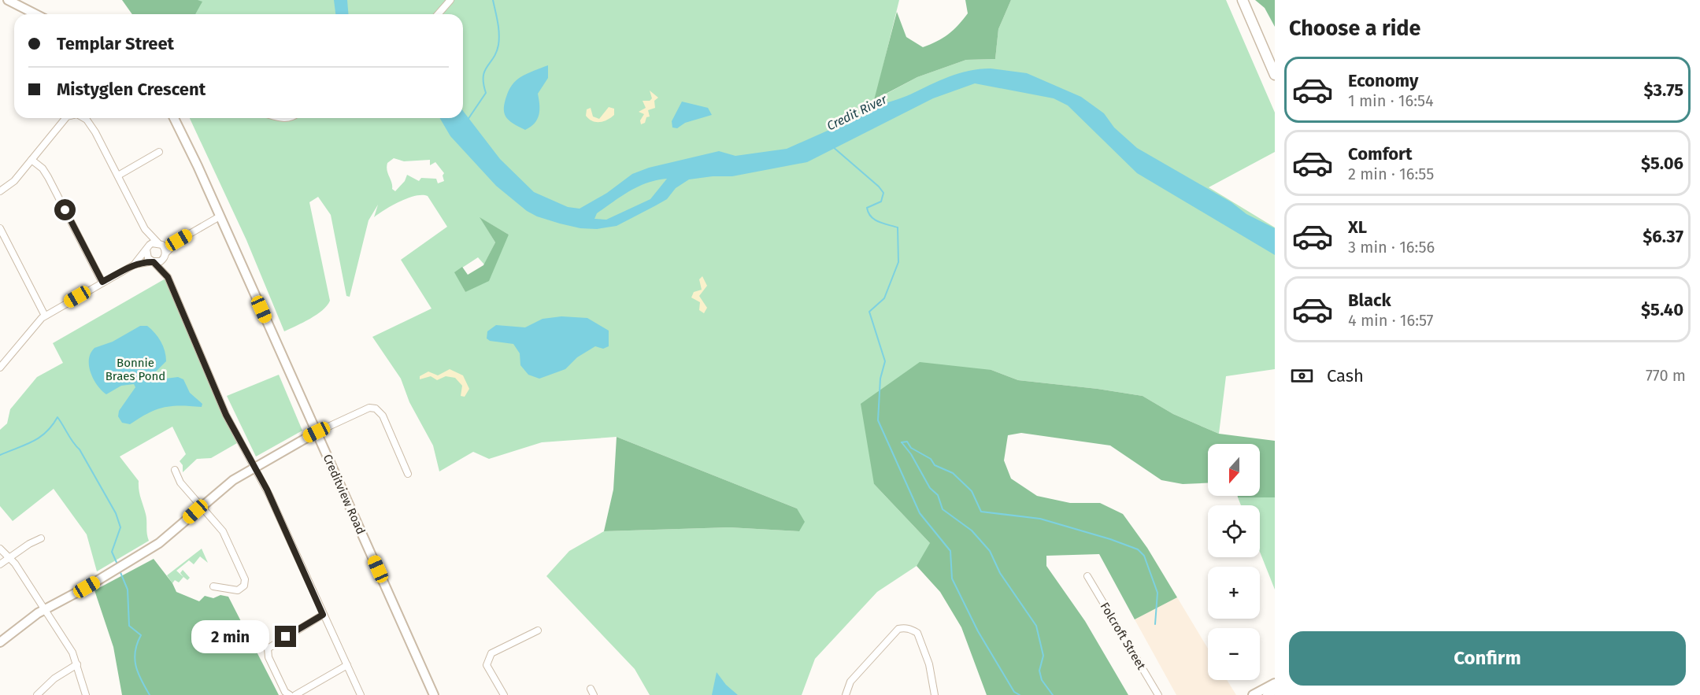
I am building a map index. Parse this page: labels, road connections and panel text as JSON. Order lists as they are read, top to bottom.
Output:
{
  "streets": {
    "street": ["Creditview Road", "Folcroft Street"]
  },
  "water": ["Credit River"],
  "parks": ["Bonnie Braes Pond"],
  "north": "bottom",
  "page": {
    "heading": "Choose a ride",
    "banner": ["Templar Street", "Mistyglen Crescent"],
    "list": [
      {
        "name": "Economy",
        "note": "1 min · 16:54",
        "value": "$3.75"
      },
      {
        "name": "Comfort",
        "note": "2 min · 16:55",
        "value": "$5.06"
      },
      {
        "name": "XL",
        "note": "3 min · 16:56",
        "value": "$6.37"
      },
      {
        "name": "Black",
        "note": "4 min · 16:57",
        "value": "$5.40"
      }
    ],
    "pay": ["Cash", "770 m"],
    "map_buttons": ["+", "−"],
    "bubble": "2 min",
    "buttons": "Confirm"
  }
}
